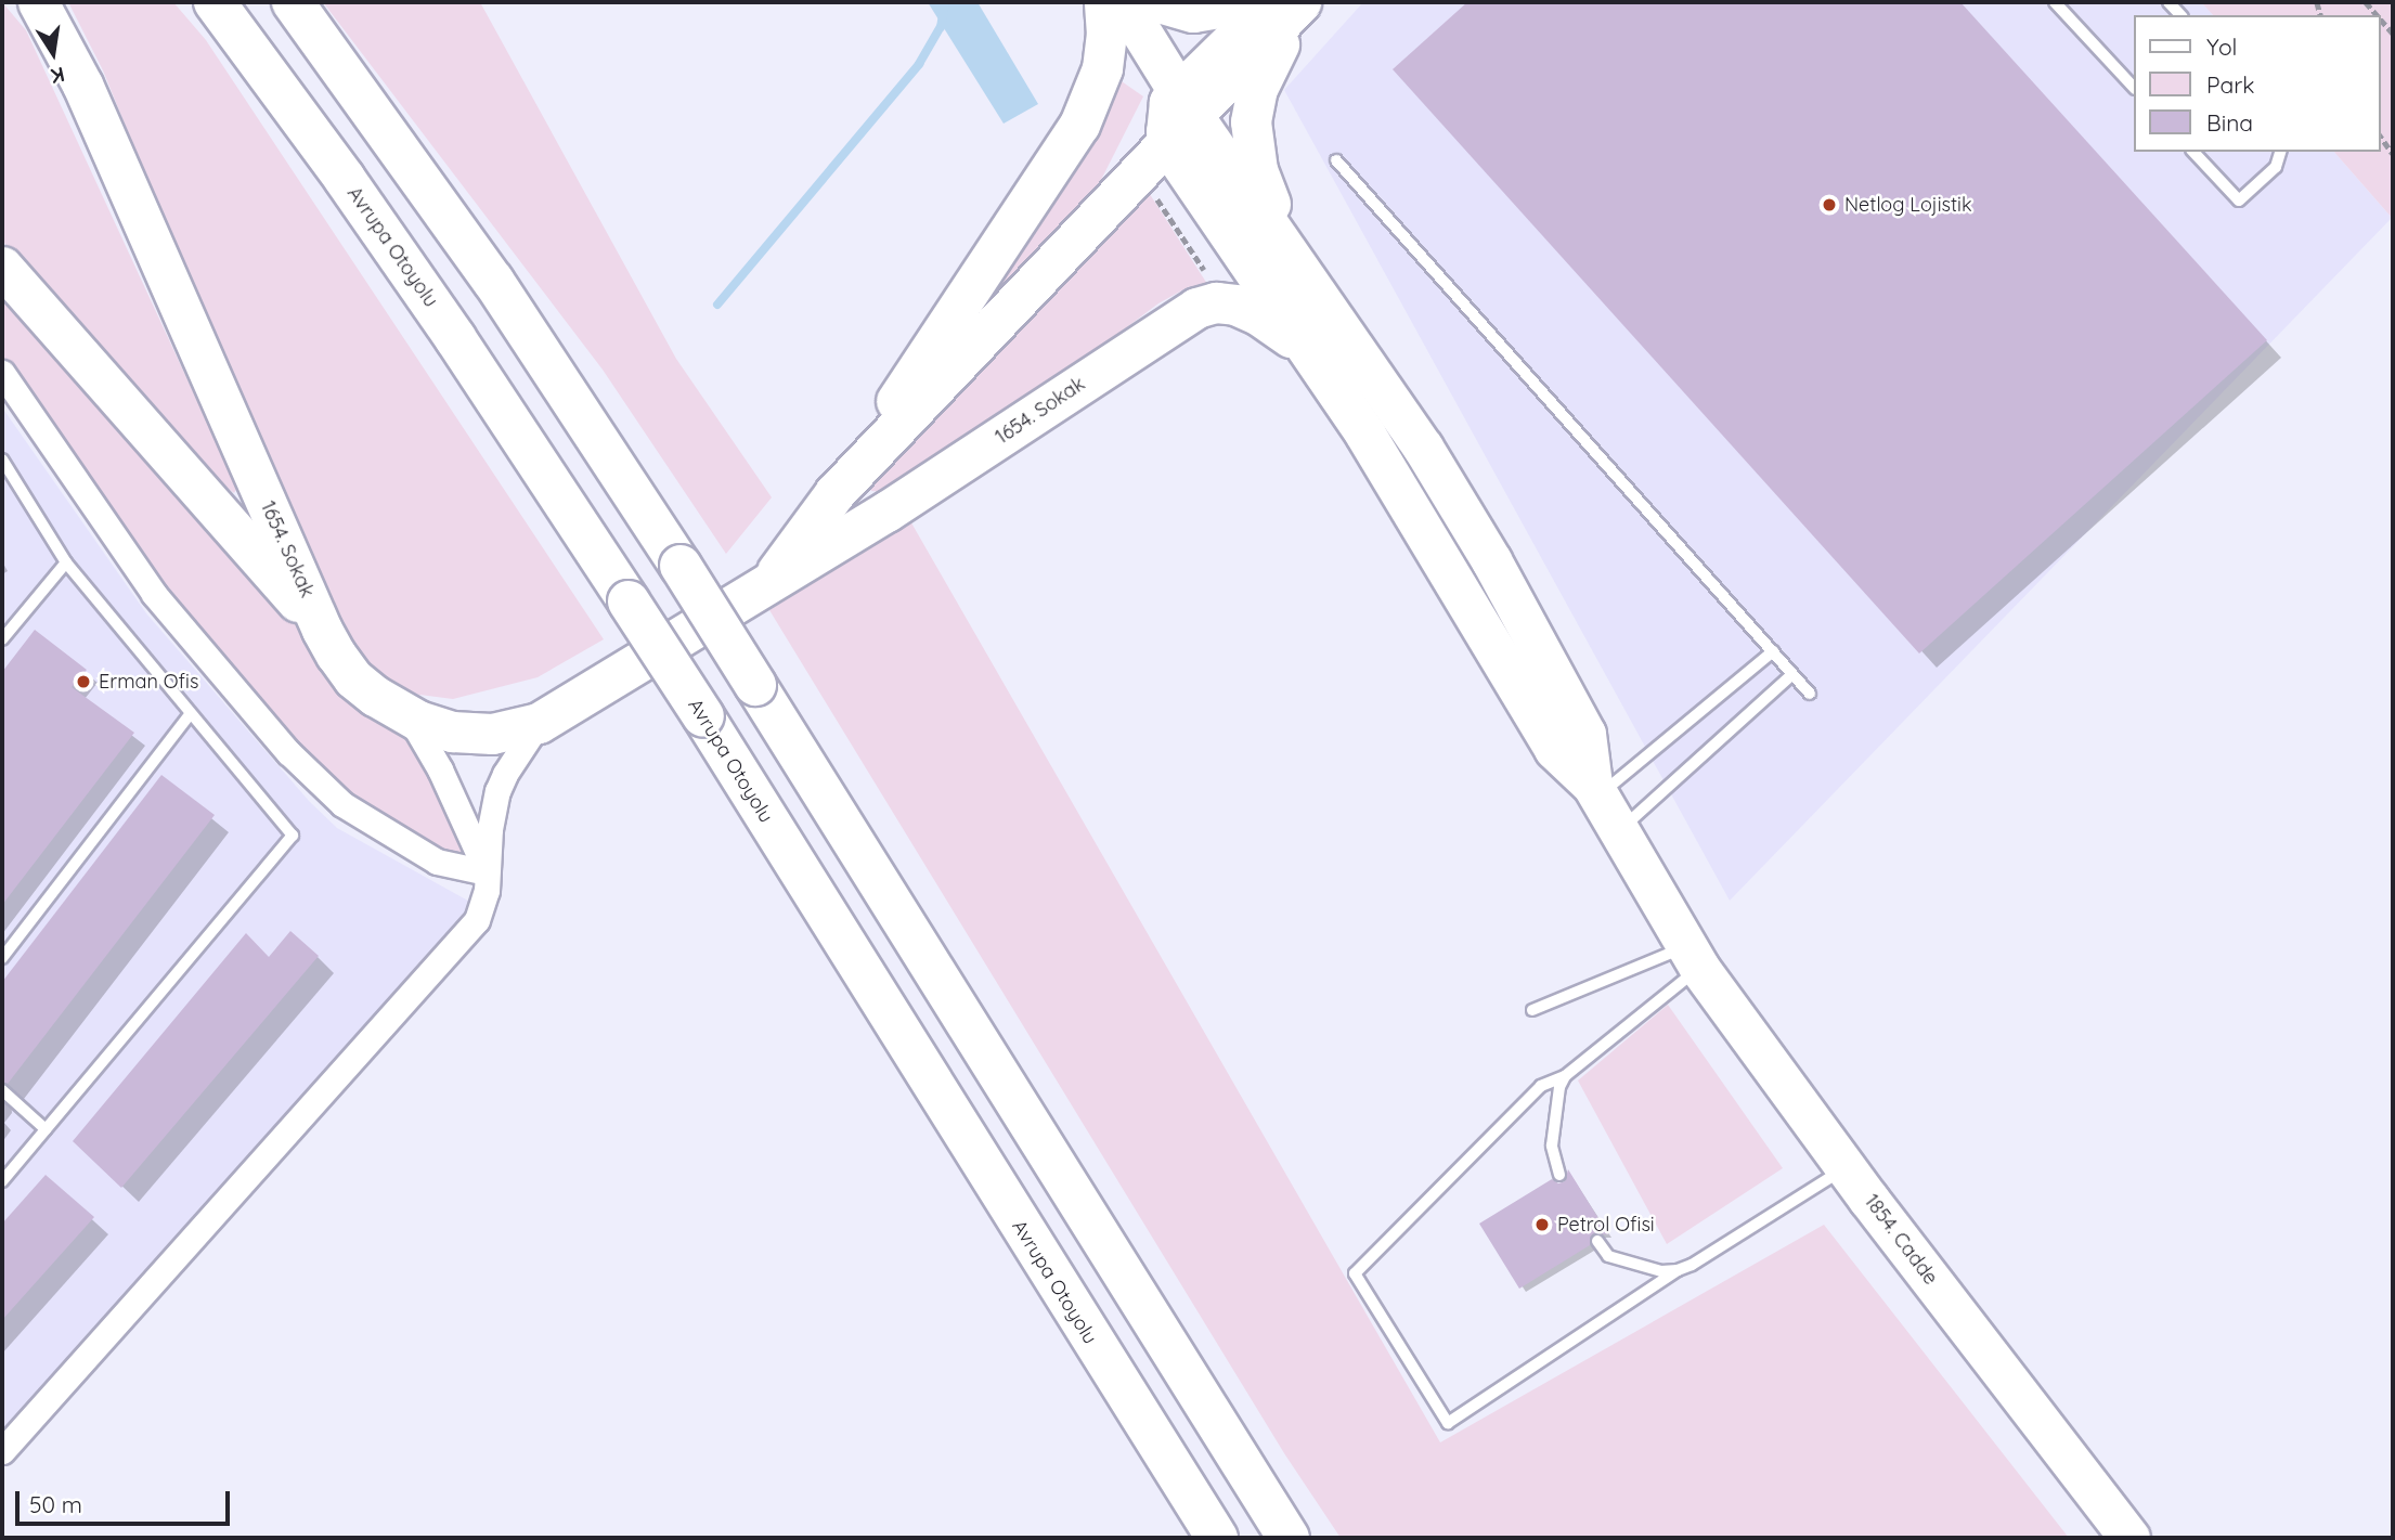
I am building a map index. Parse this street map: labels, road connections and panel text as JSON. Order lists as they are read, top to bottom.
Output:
{
  "streets": {
    "highway": ["Avrupa Otoyolu"],
    "main road": ["1654. Sokak", "1854. Cadde"]
  },
  "places": ["Netlog Lojistik", "Erman Ofis", "Petrol Ofisi"],
  "legend": ["Yol", "Park", "Bina"],
  "scale_bar": "50 m",
  "north": "bottom"
}
